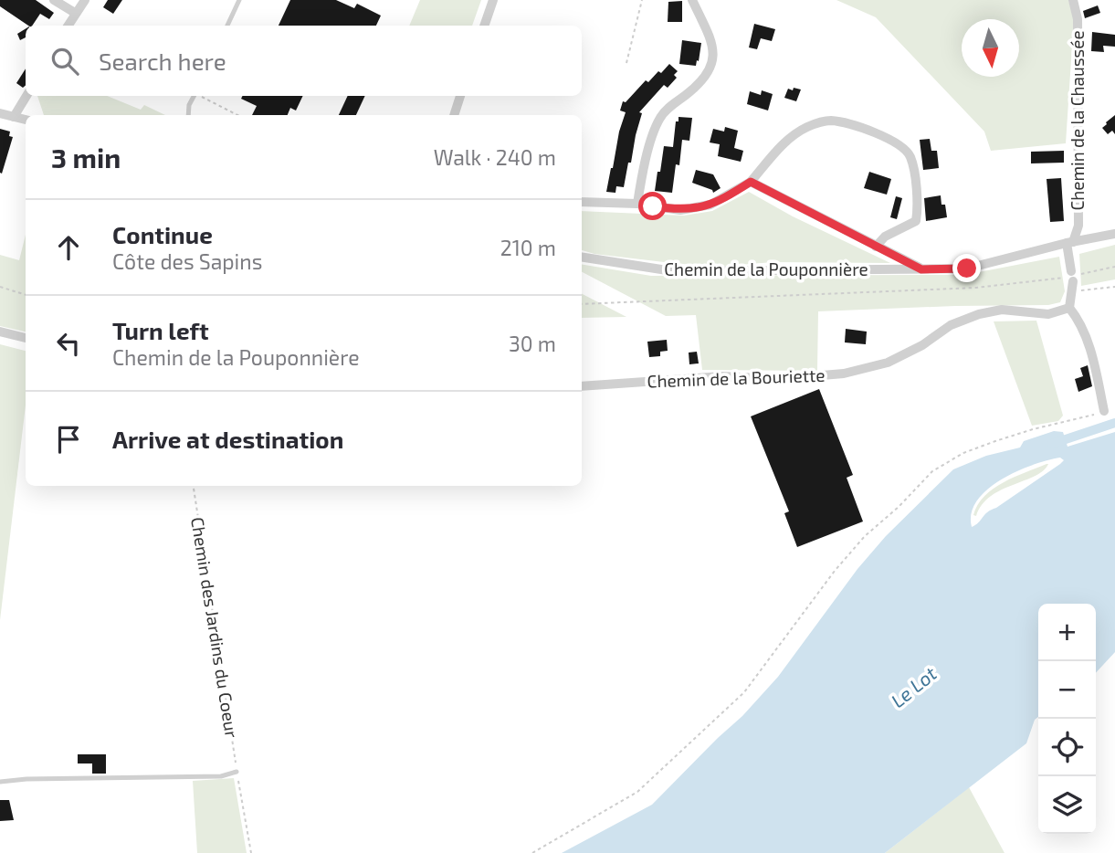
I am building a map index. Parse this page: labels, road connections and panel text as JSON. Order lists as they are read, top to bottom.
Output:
{
  "streets": {
    "street": ["Chemin de la Chaussée", "Chemin de la Pouponnière", "Chemin de la Bouriette"],
    "path": ["Chemin des Jardins du Coeur"]
  },
  "crossings": [
    ["Chemin de la Chaussée", "Chemin de la Pouponnière"],
    ["Chemin de la Chaussée", "Chemin de la Bouriette"]
  ],
  "water": ["Le Lot"],
  "north": "bottom",
  "page": {
    "search": "Search here",
    "heading": ["3 min", "Walk · 240 m"],
    "list": [
      ["Continue", "Côte des Sapins", "210 m"],
      ["Turn left", "Chemin de la Pouponnière", "30 m"],
      "Arrive at destination"
    ],
    "map_buttons": ["+", "−"]
  }
}
